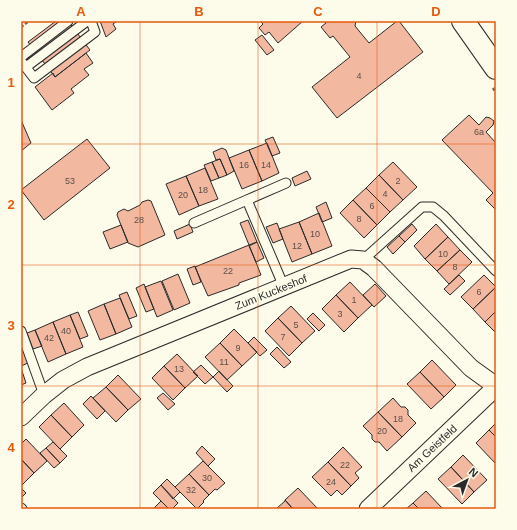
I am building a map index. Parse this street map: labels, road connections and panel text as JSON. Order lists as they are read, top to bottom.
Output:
{
  "streets": {
    "street": ["Zum Kuckeshof", "Am Geistfeld"]
  },
  "house_numbers": [
    "4",
    "6a",
    "16",
    "14",
    "53",
    "2",
    "18",
    "4",
    "20",
    "6",
    "8",
    "28",
    "10",
    "12",
    "10",
    "8",
    "22",
    "6",
    "1",
    "3",
    "5",
    "40",
    "7",
    "42",
    "9",
    "11",
    "13",
    "18",
    "20",
    "22",
    "30",
    "24",
    "32"
  ],
  "north": "top right",
  "grid": {
    "columns": [
      "A",
      "B",
      "C",
      "D"
    ],
    "rows": [
      "1",
      "2",
      "3",
      "4"
    ]
  }
}
